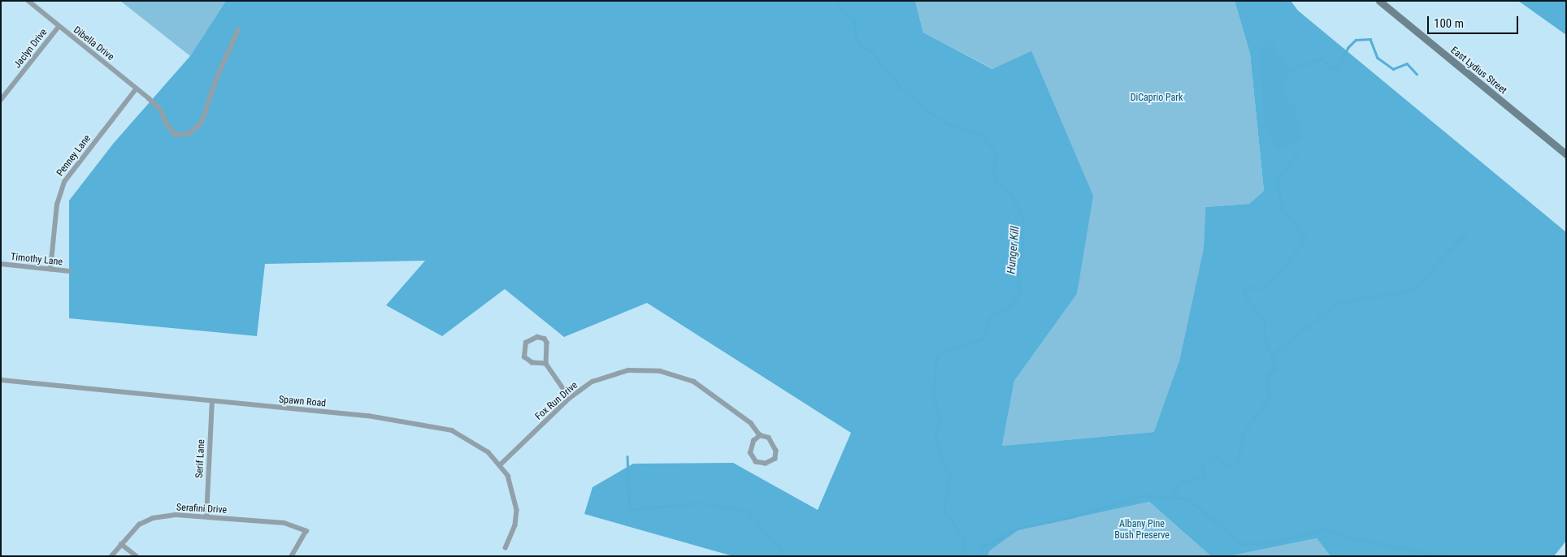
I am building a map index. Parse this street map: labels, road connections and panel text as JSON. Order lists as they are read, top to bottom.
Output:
{
  "streets": {
    "street": [
      "Dibella Drive",
      "Jaclyn Drive",
      "East Lydius Street",
      "Penney Lane",
      "Timothy Lane",
      "Fox Run Drive",
      "Spawn Road",
      "Serif Lane",
      "Serafini Drive"
    ]
  },
  "crossings": [
    ["Dibella Drive", "Jaclyn Drive"],
    ["Dibella Drive", "Penney Lane"],
    ["Penney Lane", "Timothy Lane"],
    ["Fox Run Drive", "Spawn Road"],
    ["Spawn Road", "Serif Lane"],
    ["Serif Lane", "Serafini Drive"]
  ],
  "water": ["Hunger Kill"],
  "parks": ["DiCaprio Park", "Albany Pine Bush Preserve"],
  "scale_bar": "100 m"
}
